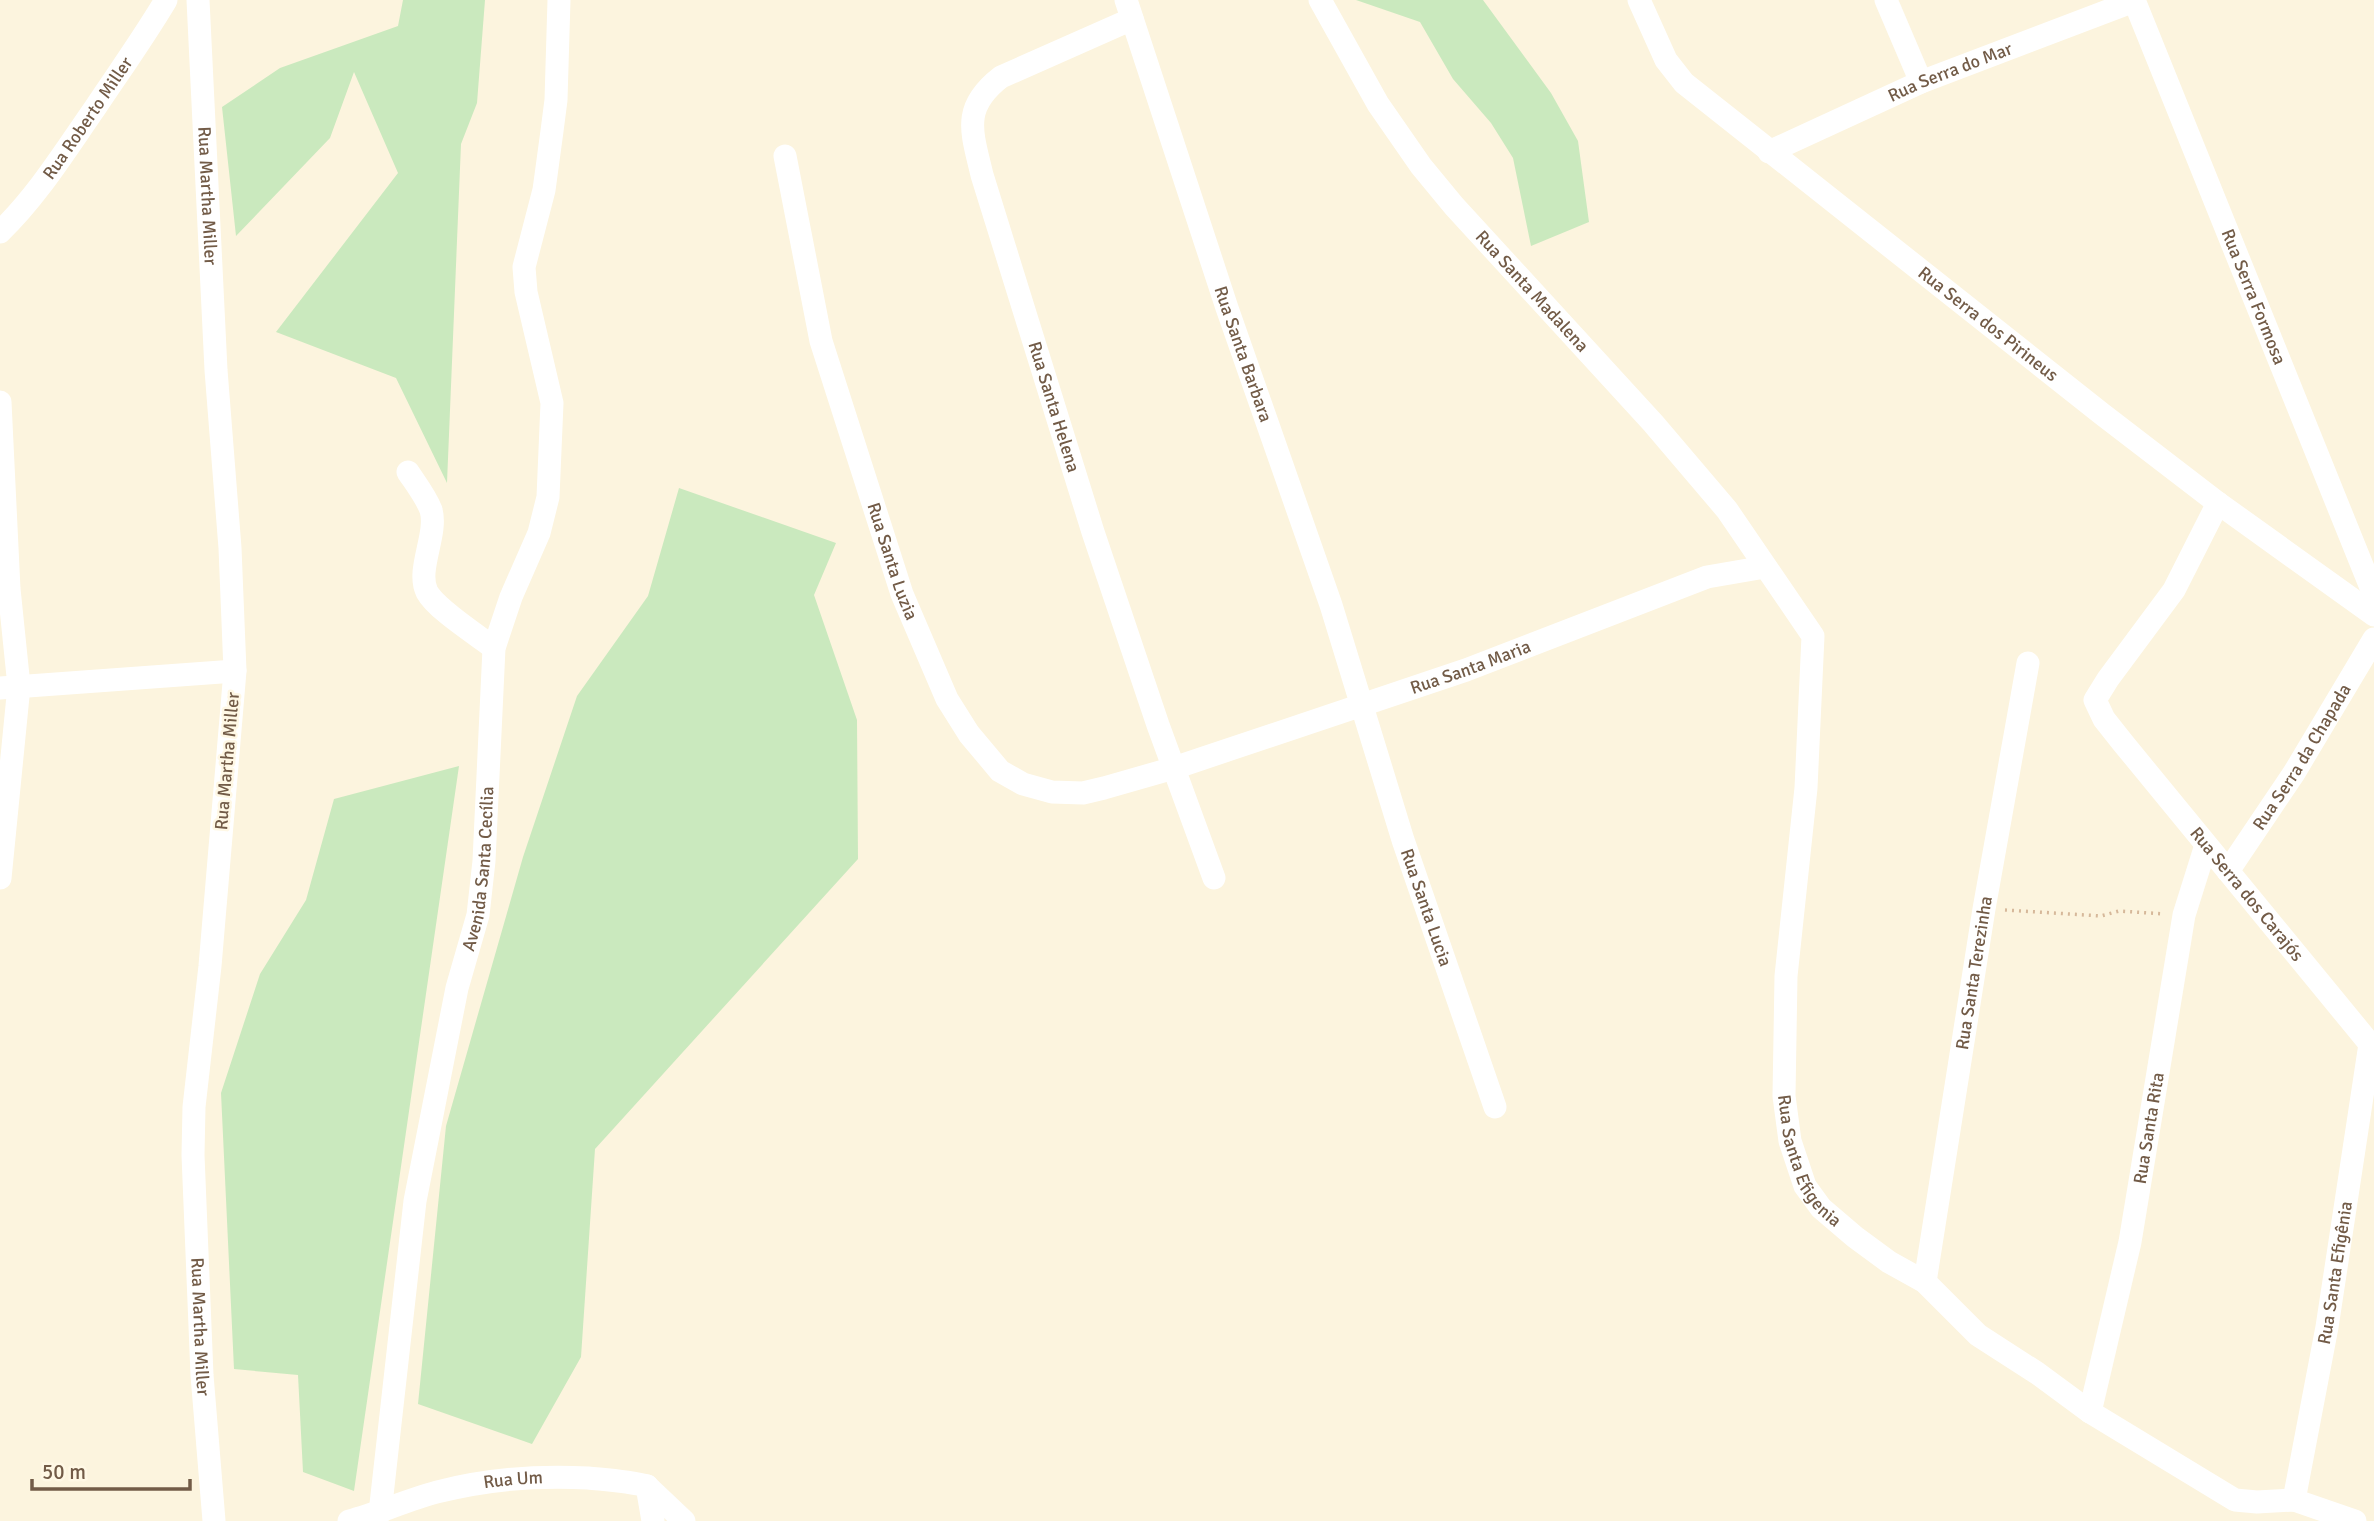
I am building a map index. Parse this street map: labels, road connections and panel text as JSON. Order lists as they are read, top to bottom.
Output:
{
  "streets": {
    "street": [
      "Rua Serra do Mar",
      "Rua Roberto Miller",
      "Rua Martha Miller",
      "Rua Santa Madalena",
      "Rua Serra Formosa",
      "Rua Serra dos Pirineus",
      "Rua Santa Barbara",
      "Rua Santa Helena",
      "Rua Santa Luzia",
      "Rua Santa Maria",
      "Rua Serra da Chapada",
      "Avenida Santa Cecília",
      "Rua Serra dos Carajós",
      "Rua Santa Lucia",
      "Rua Santa Terezinha",
      "Rua Santa Rita",
      "Rua Santa Efigenia",
      "Rua Santa Efigênia",
      "Rua Um"
    ]
  },
  "crossings": [
    ["Rua Serra do Mar", "Rua Serra Formosa"],
    ["Rua Serra do Mar", "Rua Serra dos Pirineus"],
    ["Rua Santa Madalena", "Rua Santa Maria"],
    ["Rua Santa Madalena", "Rua Santa Efigenia"],
    ["Rua Serra dos Pirineus", "Rua Serra dos Carajós"],
    ["Rua Santa Barbara", "Rua Santa Helena"],
    ["Rua Santa Barbara", "Rua Santa Maria"],
    ["Rua Santa Barbara", "Rua Santa Lucia"],
    ["Rua Santa Helena", "Rua Santa Luzia"],
    ["Rua Santa Helena", "Rua Santa Maria"],
    ["Rua Santa Luzia", "Rua Santa Maria"],
    ["Rua Santa Maria", "Rua Santa Lucia"],
    ["Rua Santa Maria", "Rua Santa Efigenia"],
    ["Rua Serra da Chapada", "Rua Serra dos Carajós"],
    ["Avenida Santa Cecília", "Rua Um"],
    ["Rua Serra dos Carajós", "Rua Santa Rita"],
    ["Rua Serra dos Carajós", "Rua Santa Efigênia"],
    ["Rua Santa Terezinha", "Rua Santa Efigenia"],
    ["Rua Santa Rita", "Rua Santa Efigenia"],
    ["Rua Santa Efigenia", "Rua Santa Efigênia"]
  ],
  "scale_bar": "50 m"
}
